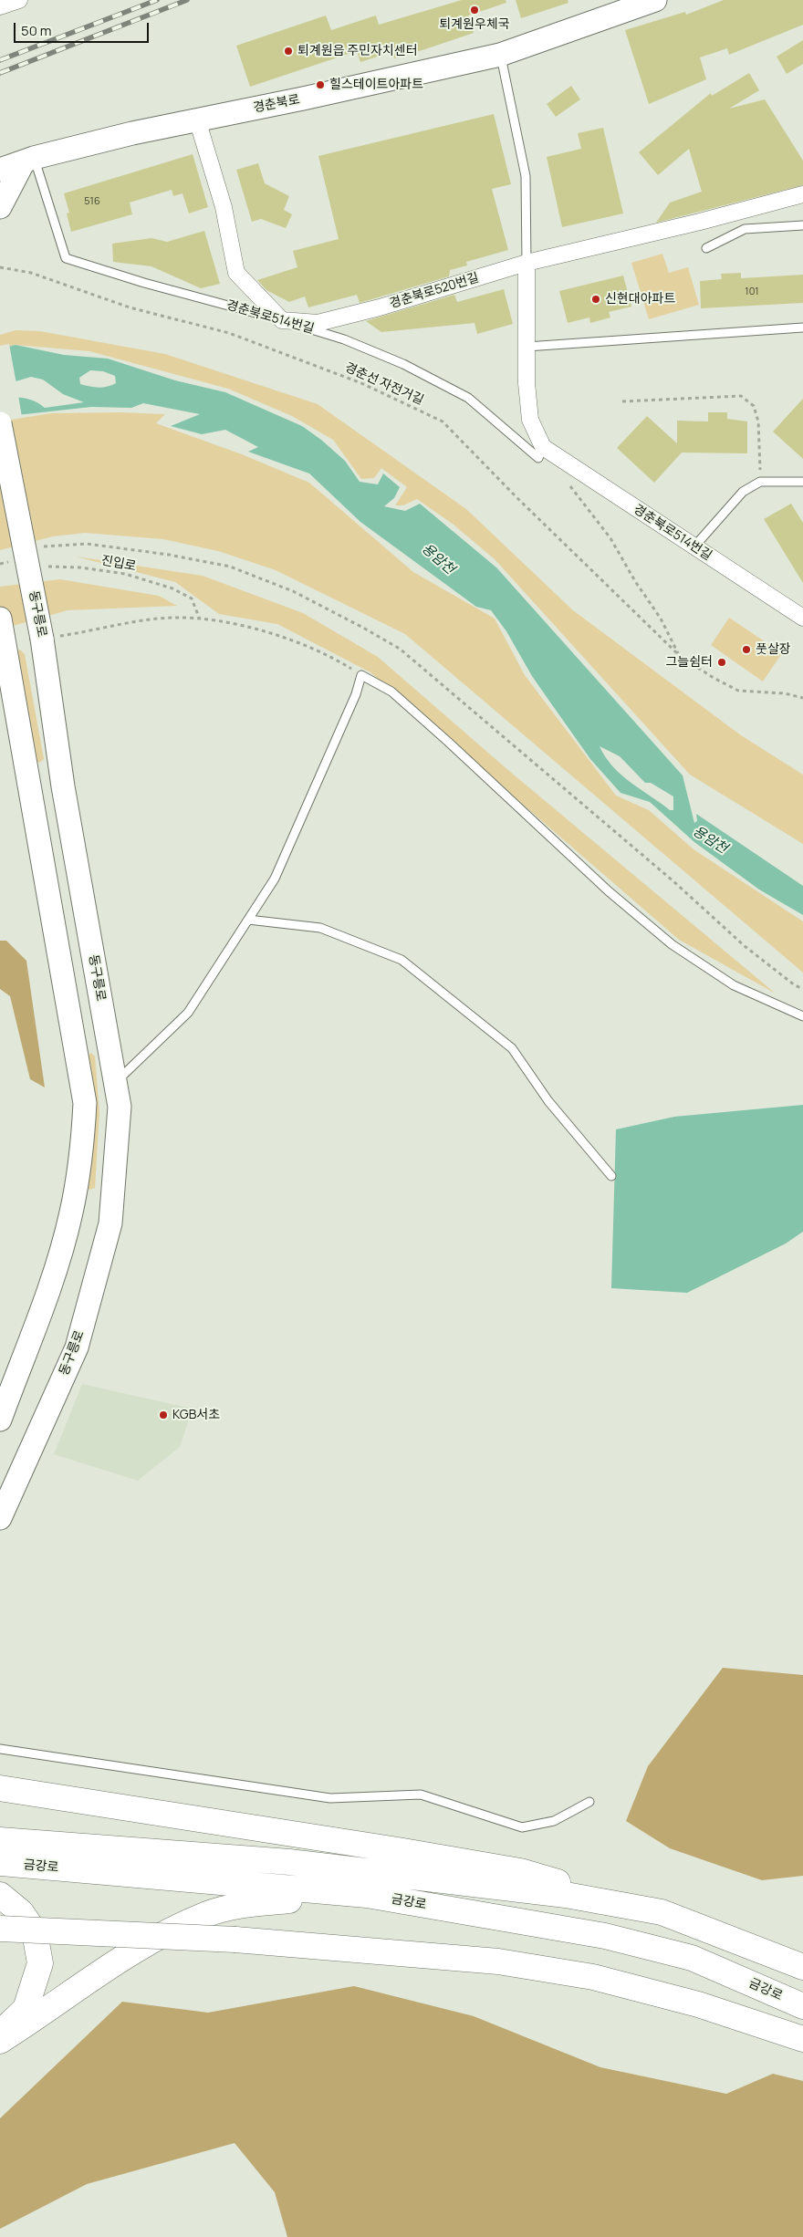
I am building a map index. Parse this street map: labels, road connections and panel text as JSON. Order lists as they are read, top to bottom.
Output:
{
  "streets": {
    "highway": ["금강로"],
    "street": [
      "경춘북로",
      "경춘북로520번길",
      "경춘북로514번길",
      "동구릉로"
    ],
    "path": ["경춘선 자전거길", "진입로"]
  },
  "crossings": [
    ["경춘북로", "경춘북로514번길"],
    ["경춘북로520번길", "경춘북로514번길"]
  ],
  "water": ["용암천"],
  "places": [
    "퇴계원우체국",
    "퇴계원읍 주민자치센터",
    "힐스테이트아파트",
    "신현대아파트",
    "풋살장",
    "그늘쉼터",
    "KGB서초"
  ],
  "house_numbers": ["516", "101"],
  "scale_bar": "50 m"
}
